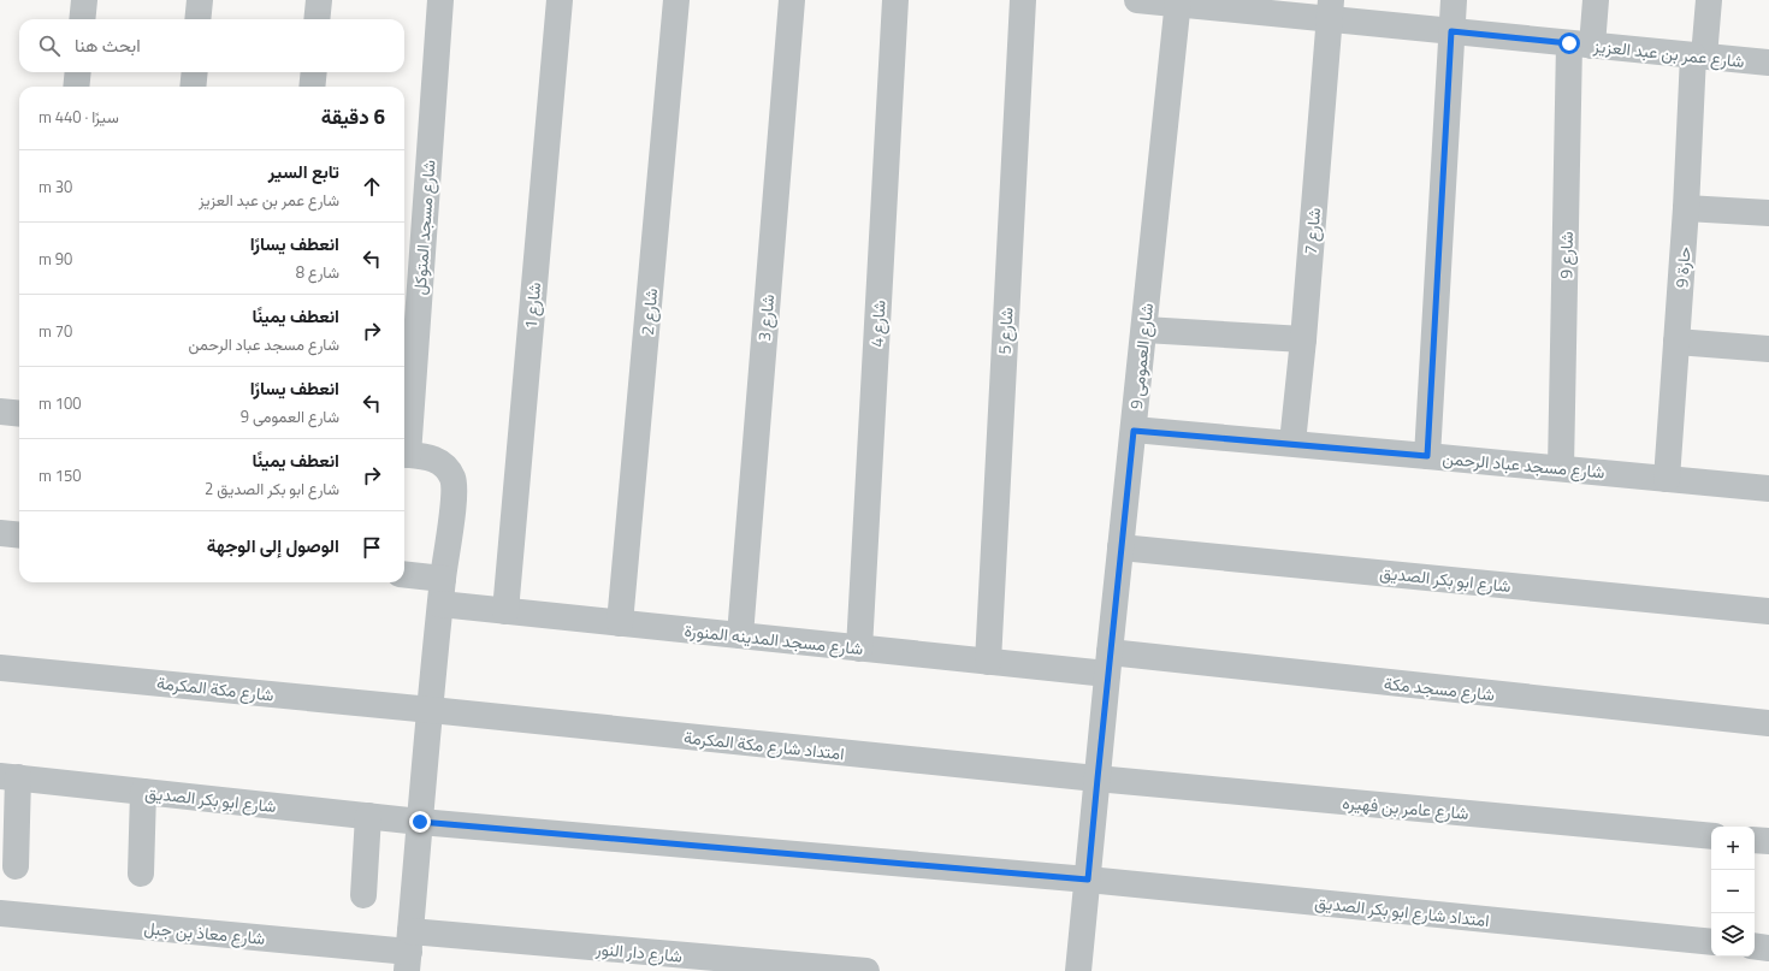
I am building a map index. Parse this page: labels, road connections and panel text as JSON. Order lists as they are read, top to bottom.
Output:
{
  "streets": {
    "street": [
      "شارع عمر بن عبد العزيز",
      "شارع مسجد المتوكل",
      "شارع 7",
      "شارع 9",
      "حارة 9",
      "شارع 1",
      "شارع 2",
      "شارع 3",
      "شارع 4",
      "شارع 5",
      "شارع العمومى 9",
      "شارع مسجد عباد الرحمن",
      "شارع ابو بكر الصديق",
      "شارع مسجد المدينه المنورة",
      "شارع مكة المكرمة",
      "شارع مسجد مكة",
      "امتداد شارع مكة المكرمة",
      "شارع عامر بن فهيره",
      "امتداد شارع ابو بكر الصديق",
      "شارع معاذ بن جبل",
      "شارع دار النور"
    ]
  },
  "crossings": [
    ["شارع عمر بن عبد العزيز", "شارع 7"],
    ["شارع عمر بن عبد العزيز", "شارع 9"],
    ["شارع عمر بن عبد العزيز", "حارة 9"],
    ["شارع عمر بن عبد العزيز", "شارع العمومى 9"],
    ["شارع 7", "شارع مسجد عباد الرحمن"],
    ["شارع 9", "شارع مسجد عباد الرحمن"],
    ["حارة 9", "شارع مسجد عباد الرحمن"],
    ["شارع 1", "شارع مسجد المدينه المنورة"],
    ["شارع 2", "شارع مسجد المدينه المنورة"],
    ["شارع 3", "شارع مسجد المدينه المنورة"],
    ["شارع 4", "شارع مسجد المدينه المنورة"],
    ["شارع 5", "شارع مسجد المدينه المنورة"],
    ["شارع العمومى 9", "شارع مسجد عباد الرحمن"],
    ["شارع العمومى 9", "شارع ابو بكر الصديق"],
    ["شارع العمومى 9", "شارع مسجد المدينه المنورة"],
    ["شارع العمومى 9", "شارع مسجد مكة"],
    ["شارع العمومى 9", "امتداد شارع مكة المكرمة"],
    ["شارع العمومى 9", "شارع عامر بن فهيره"],
    ["شارع العمومى 9", "امتداد شارع ابو بكر الصديق"],
    ["شارع ابو بكر الصديق", "امتداد شارع ابو بكر الصديق"],
    ["شارع مسجد المدينه المنورة", "شارع مسجد مكة"],
    ["شارع مكة المكرمة", "امتداد شارع مكة المكرمة"],
    ["امتداد شارع مكة المكرمة", "شارع عامر بن فهيره"],
    ["شارع معاذ بن جبل", "شارع دار النور"]
  ],
  "page": {
    "search": "ابحث هنا",
    "heading": ["6 دقيقة", "سيرًا · 440 m"],
    "list": [
      ["تابع السير", "شارع عمر بن عبد العزيز", "30 m"],
      ["انعطف يسارًا", "شارع 8", "90 m"],
      ["انعطف يمينًا", "شارع مسجد عباد الرحمن", "70 m"],
      ["انعطف يسارًا", "شارع العمومى 9", "100 m"],
      ["انعطف يمينًا", "شارع ابو بكر الصديق 2", "150 m"],
      "الوصول إلى الوجهة"
    ],
    "map_buttons": ["+", "−"]
  }
}
